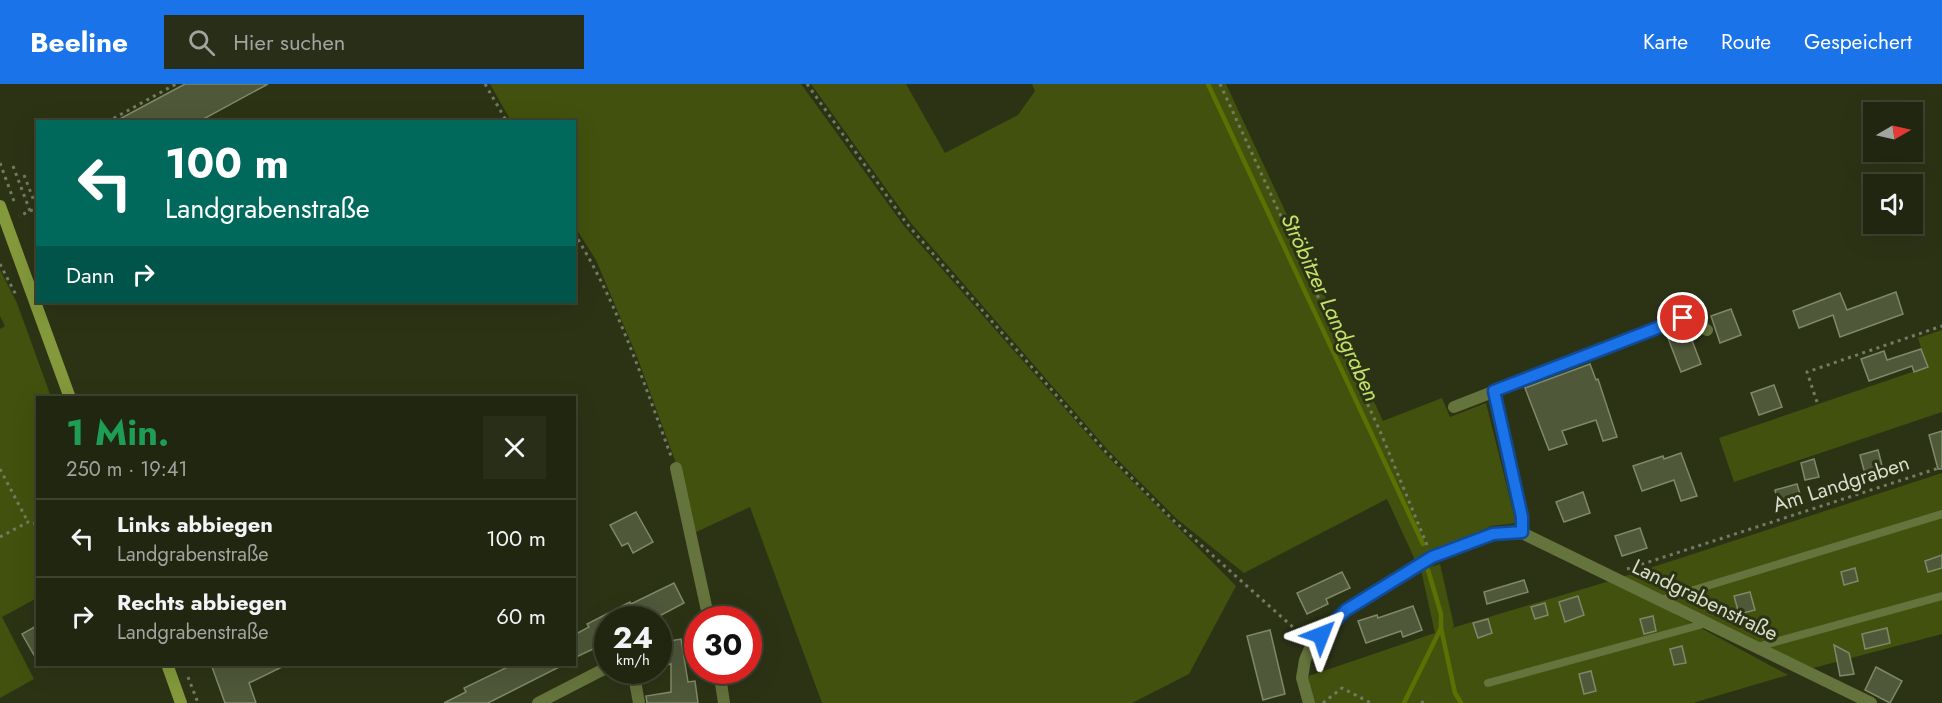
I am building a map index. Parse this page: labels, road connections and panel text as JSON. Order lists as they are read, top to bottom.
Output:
{
  "streets": {
    "street": ["Landgrabenstraße"],
    "path": ["Am Landgraben"]
  },
  "crossings": [
    ["Am Landgraben", "Landgrabenstraße"]
  ],
  "water": ["Ströbitzer Landgraben"],
  "north": "right",
  "page": {
    "header": "Beeline",
    "search": "Hier suchen",
    "nav": ["Karte", "Route", "Gespeichert"],
    "turn": ["100 m", "Landgrabenstraße"],
    "then": "Dann",
    "heading": ["1 Min.", "250 m · 19:41"],
    "list": [
      {
        "name": "Links abbiegen",
        "note": "Landgrabenstraße",
        "value": "100 m"
      },
      {
        "name": "Rechts abbiegen",
        "note": "Landgrabenstraße",
        "value": "60 m"
      }
    ],
    "speed": "24 km/h",
    "limit": "30"
  }
}
